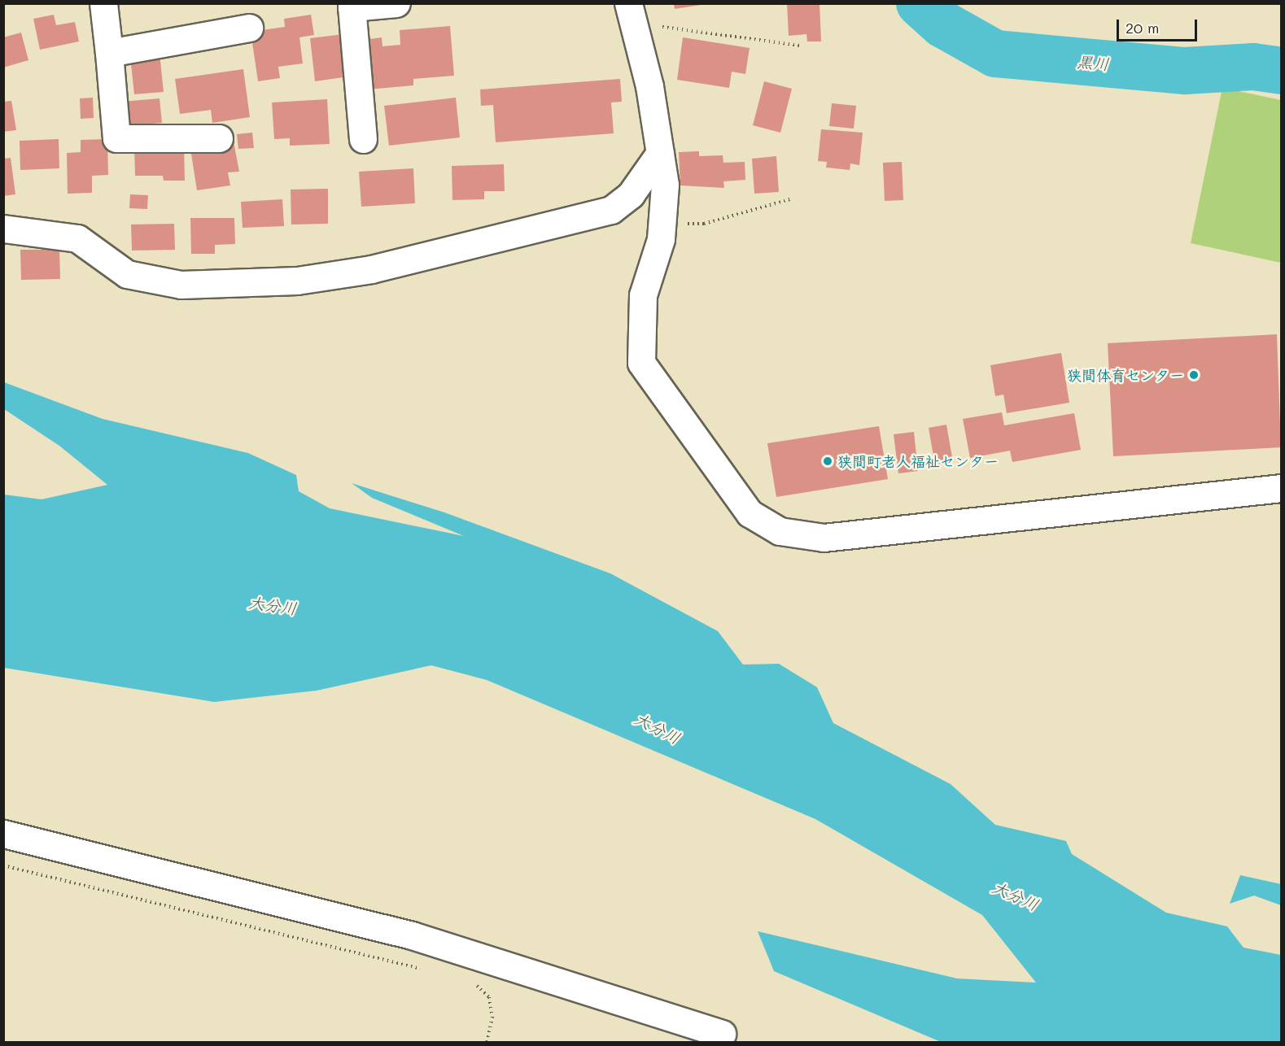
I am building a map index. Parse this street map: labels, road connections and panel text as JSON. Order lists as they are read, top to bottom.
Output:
{
  "water": ["黒川", "大分川"],
  "places": ["狭間体育センター", "狭間町老人福祉センター"],
  "scale_bar": "20 m"
}
